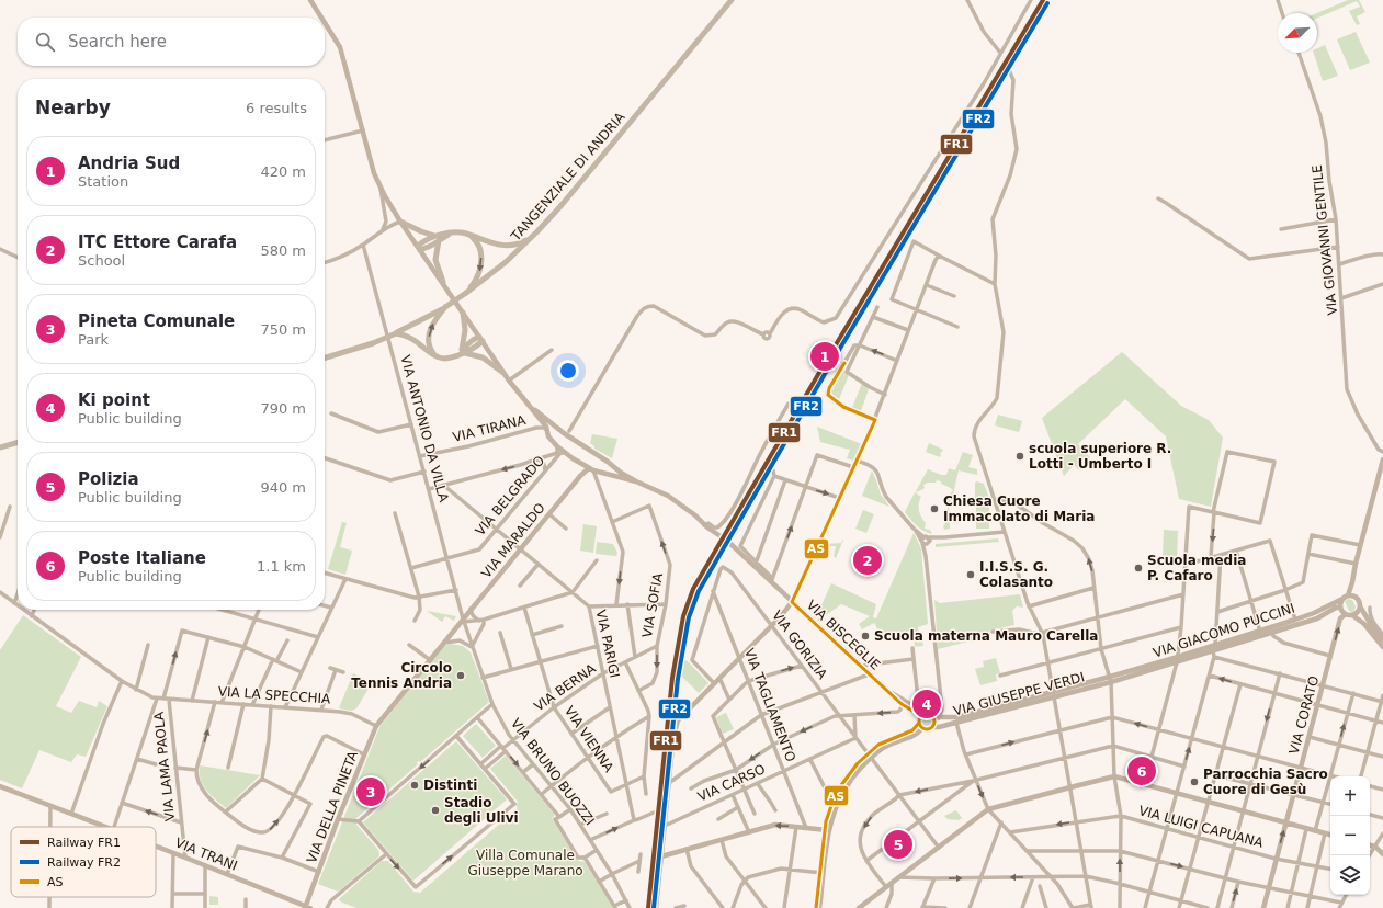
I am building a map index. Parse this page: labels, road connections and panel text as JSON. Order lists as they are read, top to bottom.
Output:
{
  "streets": {
    "main road": [
      "TANGENZIALE DI ANDRIA",
      "VIA MARALDO",
      "VIA GIACOMO PUCCINI",
      "VIA BISCEGLIE",
      "VIA GIUSEPPE VERDI",
      "VIA CORATO",
      "VIA DELLA PINETA",
      "VIA TRANI"
    ],
    "street": [
      "VIA GIOVANNI GENTILE",
      "VIA ANTONIO DA VILLA",
      "VIA TIRANA",
      "VIA BELGRADO",
      "VIA SOFIA",
      "VIA PARIGI",
      "VIA GORIZIA",
      "VIA BERNA",
      "VIA LA SPECCHIA",
      "VIA TAGLIAMENTO",
      "VIA VIENNA",
      "VIA LAMA PAOLA",
      "VIA BRUNO BUOZZI",
      "VIA CARSO",
      "VIA LUIGI CAPUANA"
    ]
  },
  "crossings": [
    ["VIA ANTONIO DA VILLA", "VIA TIRANA"],
    ["VIA ANTONIO DA VILLA", "VIA BELGRADO"],
    ["VIA ANTONIO DA VILLA", "VIA MARALDO"],
    ["VIA ANTONIO DA VILLA", "VIA BRUNO BUOZZI"],
    ["VIA TIRANA", "VIA BISCEGLIE"],
    ["VIA BELGRADO", "VIA BISCEGLIE"],
    ["VIA BELGRADO", "VIA PARIGI"],
    ["VIA MARALDO", "VIA BISCEGLIE"],
    ["VIA MARALDO", "VIA PARIGI"],
    ["VIA MARALDO", "VIA BRUNO BUOZZI"],
    ["VIA MARALDO", "VIA DELLA PINETA"],
    ["VIA SOFIA", "VIA BERNA"],
    ["VIA GIACOMO PUCCINI", "VIA GIUSEPPE VERDI"],
    ["VIA GIACOMO PUCCINI", "VIA CORATO"],
    ["VIA BISCEGLIE", "VIA GIUSEPPE VERDI"],
    ["VIA PARIGI", "VIA BERNA"],
    ["VIA PARIGI", "VIA VIENNA"],
    ["VIA GORIZIA", "VIA GIUSEPPE VERDI"],
    ["VIA GORIZIA", "VIA TAGLIAMENTO"],
    ["VIA GORIZIA", "VIA CARSO"],
    ["VIA BERNA", "VIA VIENNA"],
    ["VIA BERNA", "VIA BRUNO BUOZZI"],
    ["VIA LA SPECCHIA", "VIA LAMA PAOLA"],
    ["VIA LA SPECCHIA", "VIA DELLA PINETA"],
    ["VIA TAGLIAMENTO", "VIA CARSO"],
    ["VIA CORATO", "VIA LUIGI CAPUANA"],
    ["VIA LAMA PAOLA", "VIA TRANI"],
    ["VIA DELLA PINETA", "VIA TRANI"]
  ],
  "parks": ["Villa Comunale Giuseppe Marano"],
  "places": [
    "scuola superiore R. Lotti - Umberto I",
    "Chiesa Cuore Immacolato di Maria",
    "Scuola media P. Cafaro",
    "I.I.S.S. G. Colasanto",
    "Scuola materna Mauro Carella",
    "Circolo Tennis Andria",
    "Parrocchia Sacro Cuore di Gesù",
    "Distinti",
    "Stadio degli Ulivi"
  ],
  "lines": ["rail line FR1", "rail line FR2", "transit line AS"],
  "legend": ["Railway FR1", "Railway FR2", "AS"],
  "north": "bottom left",
  "page": {
    "search": "Search here",
    "heading": ["Nearby", "6 results"],
    "list": [
      {
        "mark": "1",
        "name": "Andria Sud",
        "note": "Station",
        "value": "420 m"
      },
      {
        "mark": "2",
        "name": "ITC Ettore Carafa",
        "note": "School",
        "value": "580 m"
      },
      {
        "mark": "3",
        "name": "Pineta Comunale",
        "note": "Park",
        "value": "750 m"
      },
      {
        "mark": "4",
        "name": "Ki point",
        "note": "Public building",
        "value": "790 m"
      },
      {
        "mark": "5",
        "name": "Polizia",
        "note": "Public building",
        "value": "940 m"
      },
      {
        "mark": "6",
        "name": "Poste Italiane",
        "note": "Public building",
        "value": "1.1 km"
      }
    ],
    "pins": [
      "1",
      "2",
      "4",
      "6",
      "3",
      "5"
    ],
    "map_buttons": ["+", "−"]
  }
}
